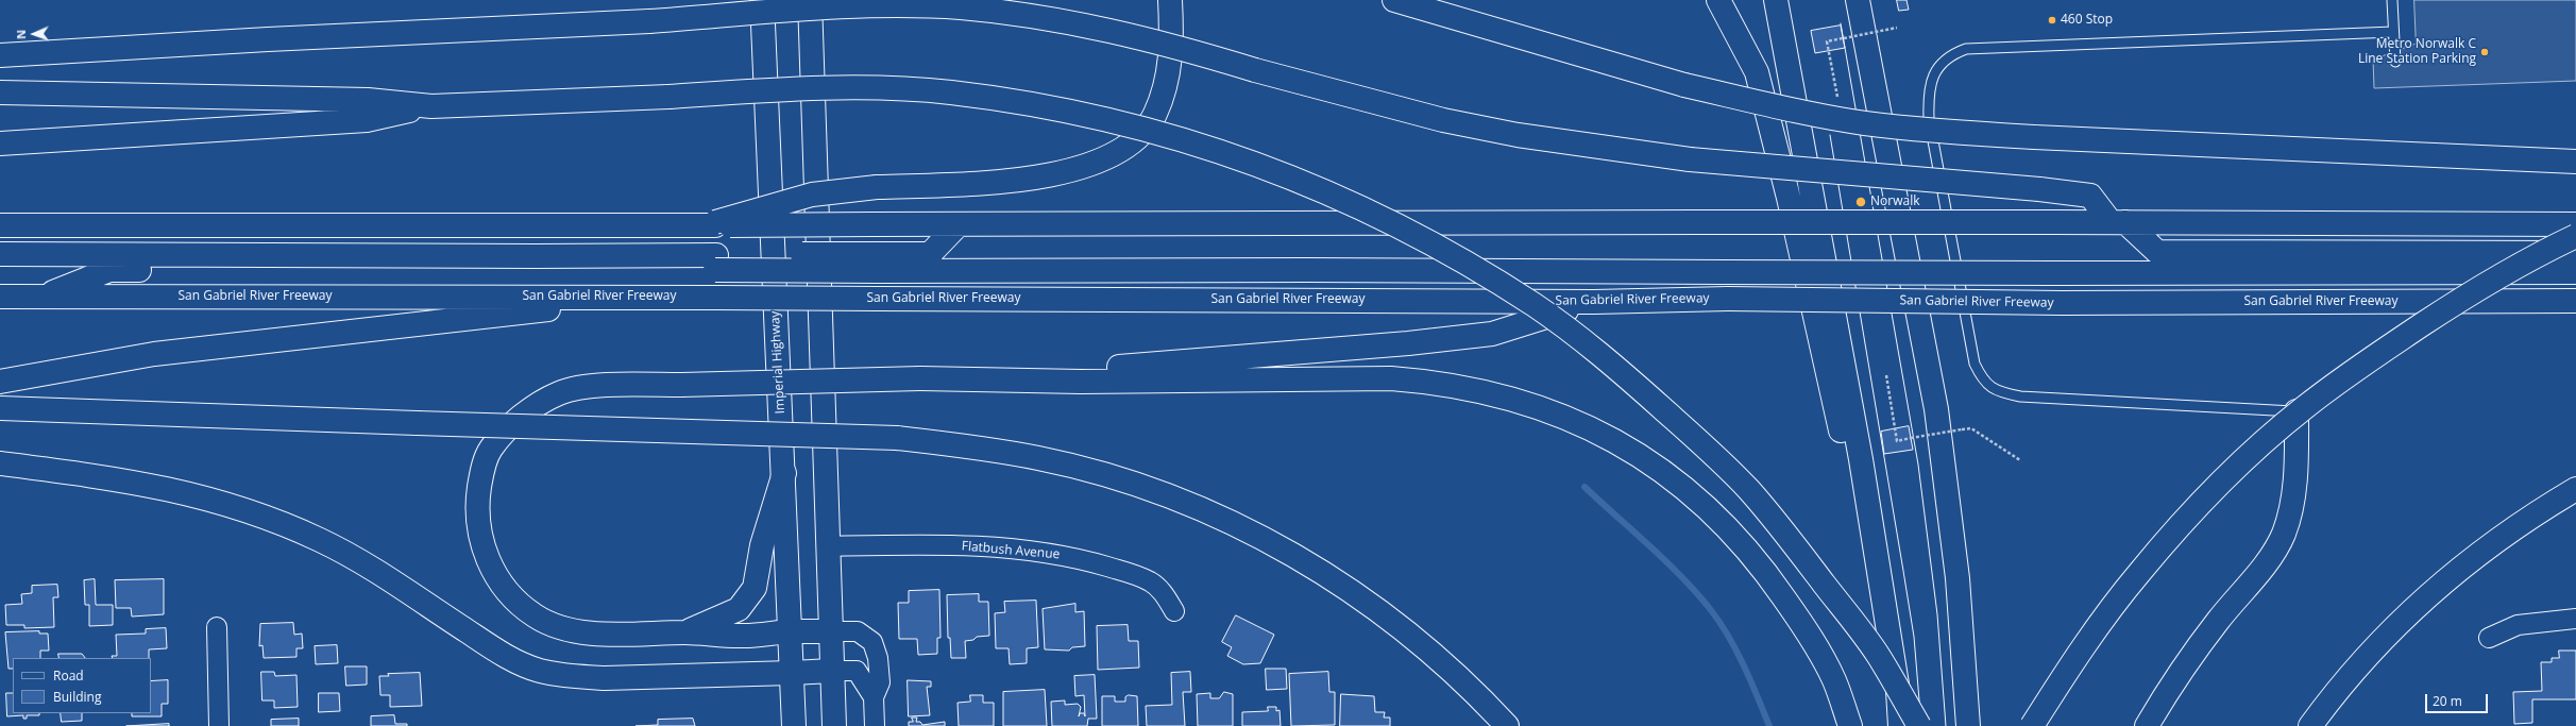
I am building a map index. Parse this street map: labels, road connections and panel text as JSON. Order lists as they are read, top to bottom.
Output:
{
  "streets": {
    "main road": ["San Gabriel River Freeway", "Imperial Highway"],
    "street": ["Flatbush Avenue"]
  },
  "places": ["460 Stop", "Metro Norwalk C Line Station Parking", "Norwalk"],
  "legend": ["Road", "Building"],
  "scale_bar": "20 m",
  "north": "left"
}
